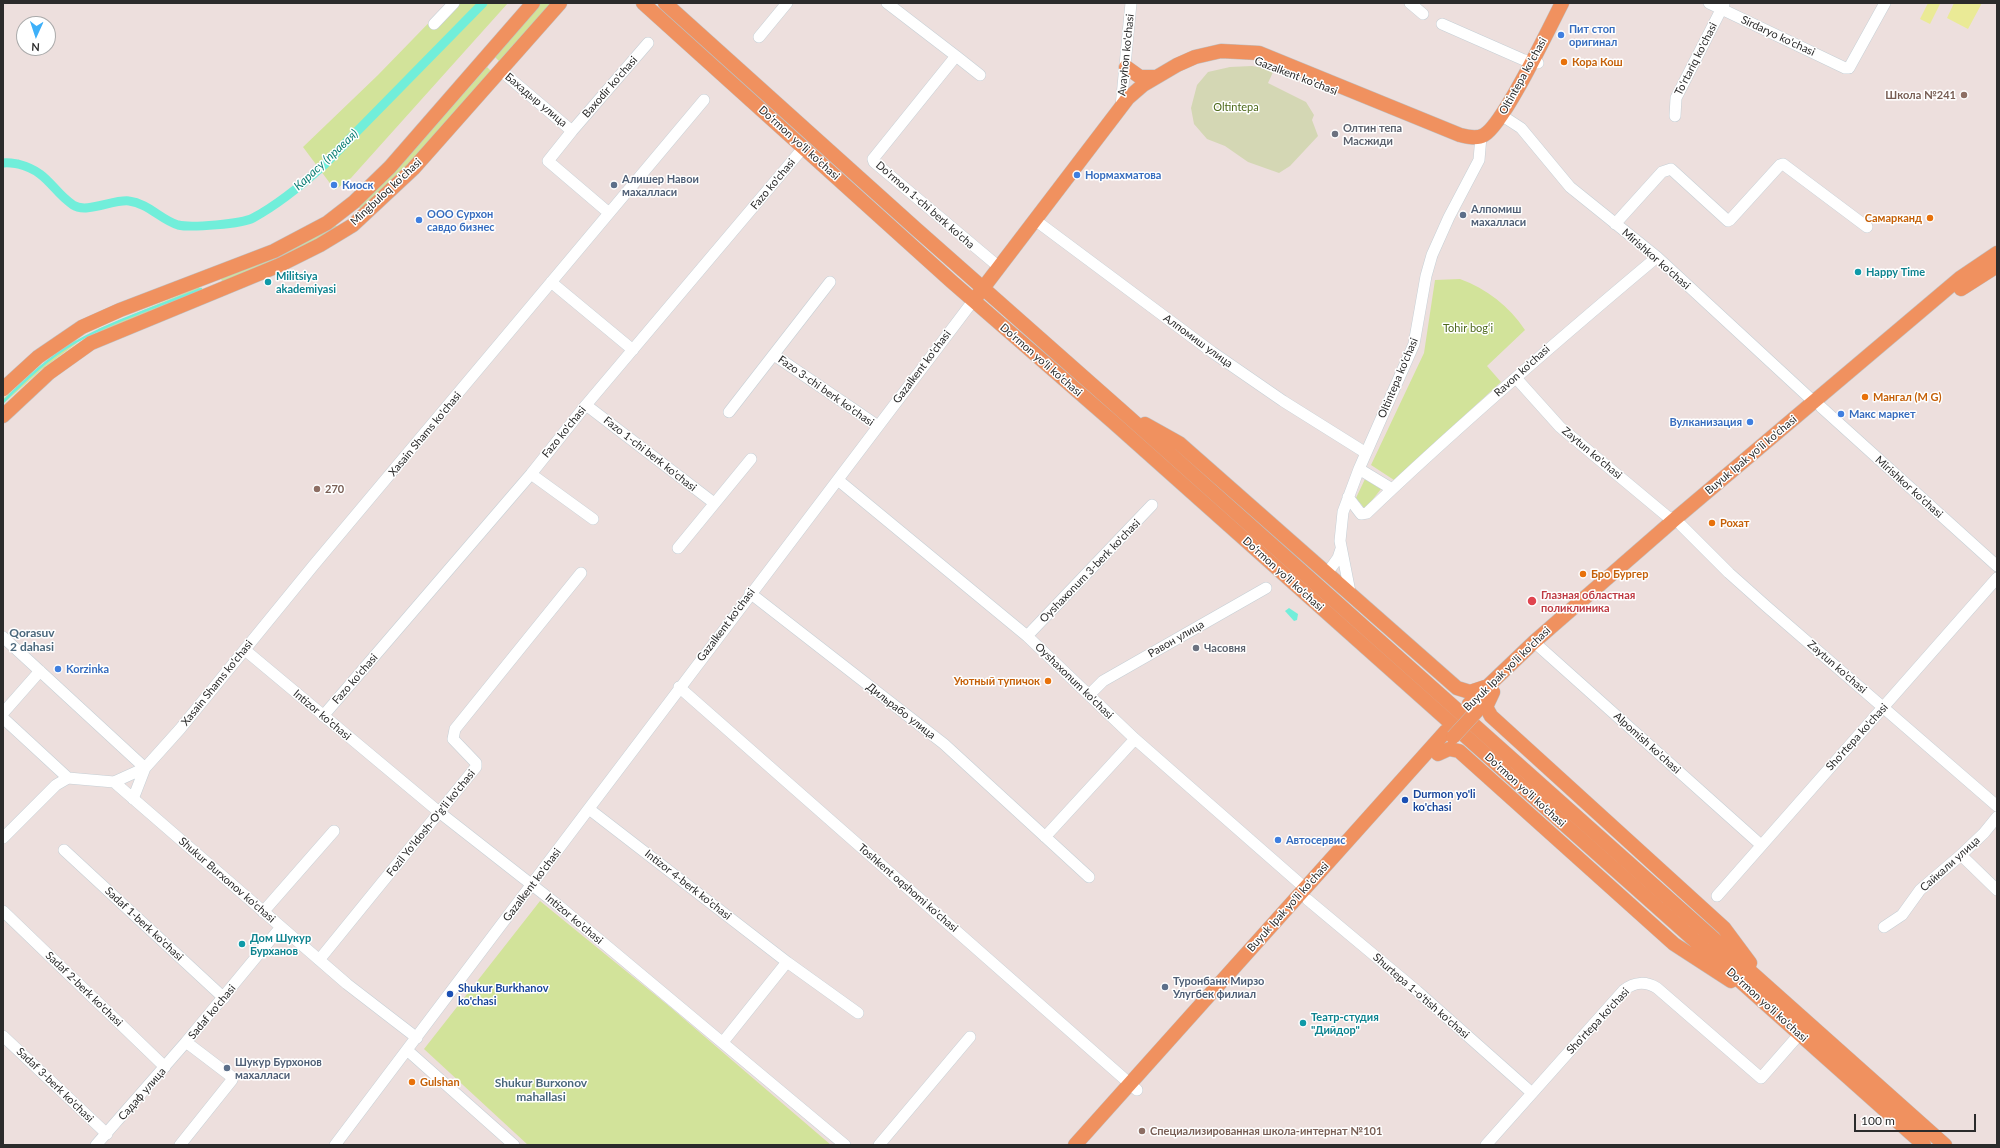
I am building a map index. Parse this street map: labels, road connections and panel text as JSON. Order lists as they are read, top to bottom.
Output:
{
  "streets": {
    "main road": [
      "Gazalkent ko'chasi",
      "Oltintepa ko'chasi",
      "Do‘rmon yo‘li ko‘chasi",
      "Mingbuloq ko'chasi",
      "Buyuk Ipak yo'li ko'chasi"
    ],
    "street": [
      "Sirdaryo ko'chasi",
      "Avayhon ko'chasi",
      "To'rtariq ko'chasi",
      "Baxodir ko'chasi",
      "Бахадыр улица",
      "Fazo ko'chasi",
      "Do'rmon 1-chi berk ko'cha",
      "Mirishkor ko'chasi",
      "Алпомиш улица",
      "Ravon ko'chasi",
      "Fazo 3-chi berk ko'chasi",
      "Xasain Shams ko'chasi",
      "Zaytun ko'chasi",
      "Fazo 1-chi berk ko'chasi",
      "Oyshaxonum 3-berk ko'chasi",
      "Равон улица",
      "Oyshaxonum ko'chasi",
      "Дильрабо улица",
      "Intizor ko'chasi",
      "Sho'rtepa ko'chasi",
      "Alpomish ko'chasi",
      "Fozil Yo'ldosh-O'g'li ko'chasi",
      "Сайкали улица",
      "Shukur Burxonov ko'chasi",
      "Intizor 4-berk ko'chasi",
      "Toshkent oqshomi ko'chasi",
      "Sadaf 1-berk ko'chasi",
      "Sadaf 2-berk ko'chasi",
      "Shurtepa 1-o'tish ko'chasi",
      "Sadaf ko'chasi",
      "Sadaf 3-berk ko'chasi",
      "Садаф улица"
    ]
  },
  "crossings": [
    ["Sirdaryo ko'chasi", "To'rtariq ko'chasi"],
    ["Avayhon ko'chasi", "Gazalkent ko'chasi"],
    ["Gazalkent ko'chasi", "Oltintepa ko'chasi"],
    ["Gazalkent ko'chasi", "Do‘rmon yo‘li ko‘chasi"],
    ["Gazalkent ko'chasi", "Do'rmon 1-chi berk ko'cha"],
    ["Gazalkent ko'chasi", "Алпомиш улица"],
    ["Gazalkent ko'chasi", "Fazo 3-chi berk ko'chasi"],
    ["Gazalkent ko'chasi", "Oyshaxonum ko'chasi"],
    ["Gazalkent ko'chasi", "Дильрабо улица"],
    ["Gazalkent ko'chasi", "Intizor ko'chasi"],
    ["Gazalkent ko'chasi", "Shukur Burxonov ko'chasi"],
    ["Gazalkent ko'chasi", "Intizor 4-berk ko'chasi"],
    ["Gazalkent ko'chasi", "Toshkent oqshomi ko'chasi"],
    ["Oltintepa ko'chasi", "Mirishkor ko'chasi"],
    ["Oltintepa ko'chasi", "Алпомиш улица"],
    ["Oltintepa ko'chasi", "Ravon ko'chasi"],
    ["Baxodir ko'chasi", "Бахадыр улица"],
    ["Бахадыр улица", "Mingbuloq ko'chasi"],
    ["Бахадыр улица", "Xasain Shams ko'chasi"],
    ["Do‘rmon yo‘li ko‘chasi", "Fazo ko'chasi"],
    ["Do‘rmon yo‘li ko‘chasi", "Sho'rtepa ko'chasi"],
    ["Fazo ko'chasi", "Fazo 1-chi berk ko'chasi"],
    ["Fazo ko'chasi", "Intizor ko'chasi"],
    ["Mirishkor ko'chasi", "Ravon ko'chasi"],
    ["Mirishkor ko'chasi", "Buyuk Ipak yo'li ko'chasi"],
    ["Ravon ko'chasi", "Zaytun ko'chasi"],
    ["Xasain Shams ko'chasi", "Intizor ko'chasi"],
    ["Zaytun ko'chasi", "Buyuk Ipak yo'li ko'chasi"],
    ["Zaytun ko'chasi", "Sho'rtepa ko'chasi"],
    ["Buyuk Ipak yo'li ko'chasi", "Oyshaxonum ko'chasi"],
    ["Buyuk Ipak yo'li ko'chasi", "Alpomish ko'chasi"],
    ["Buyuk Ipak yo'li ko'chasi", "Toshkent oqshomi ko'chasi"],
    ["Buyuk Ipak yo'li ko'chasi", "Shurtepa 1-o'tish ko'chasi"],
    ["Oyshaxonum 3-berk ko'chasi", "Oyshaxonum ko'chasi"],
    ["Равон улица", "Oyshaxonum ko'chasi"],
    ["Oyshaxonum ko'chasi", "Shurtepa 1-o'tish ko'chasi"],
    ["Intizor ko'chasi", "Fozil Yo'ldosh-O'g'li ko'chasi"],
    ["Sho'rtepa ko'chasi", "Alpomish ko'chasi"],
    ["Sho'rtepa ko'chasi", "Shurtepa 1-o'tish ko'chasi"],
    ["Fozil Yo'ldosh-O'g'li ko'chasi", "Shukur Burxonov ko'chasi"],
    ["Shukur Burxonov ko'chasi", "Sadaf ko'chasi"],
    ["Sadaf 1-berk ko'chasi", "Sadaf ko'chasi"],
    ["Sadaf 2-berk ko'chasi", "Садаф улица"],
    ["Sadaf ko'chasi", "Садаф улица"],
    ["Sadaf 3-berk ko'chasi", "Садаф улица"]
  ],
  "districts": ["Qorasuv 2 dahasi", "Shukur Burxonov mahallasi"],
  "water": ["Карасу (правая)"],
  "parks": ["Oltintepa", "Tohir bog‘i"],
  "places": [
    "Пит стоп оригинал",
    "Кора Кош",
    "Школа №241",
    "Олтин тепа Масжиди",
    "Нормахматова",
    "Киоск",
    "Алишер Навои махалласи",
    "Алпомиш махалласи",
    "Самарканд",
    "ООО Сурхон савдо бизнес",
    "Happy Time",
    "Militsiya akademiyasi",
    "Мангал (M G)",
    "Макс маркет",
    "Вулканизация",
    "270",
    "Рохат",
    "Бро Бургер",
    "Глазная областная поликлиника",
    "Часовня",
    "Korzinka",
    "Уютный тупичок",
    "Durmon yo'li ko'chasi",
    "Автосервис",
    "Дом Шукур Бурханов",
    "Туронбанк Мирзо Улугбек филиал",
    "Shukur Burkhanov ko'chasi",
    "Театр-студия \"Дийдор\"",
    "Шукур Бурхонов махалласи",
    "Gulshan",
    "Специализированная школа-интернат №101"
  ],
  "scale_bar": "100 m",
  "north": "bottom"
}
